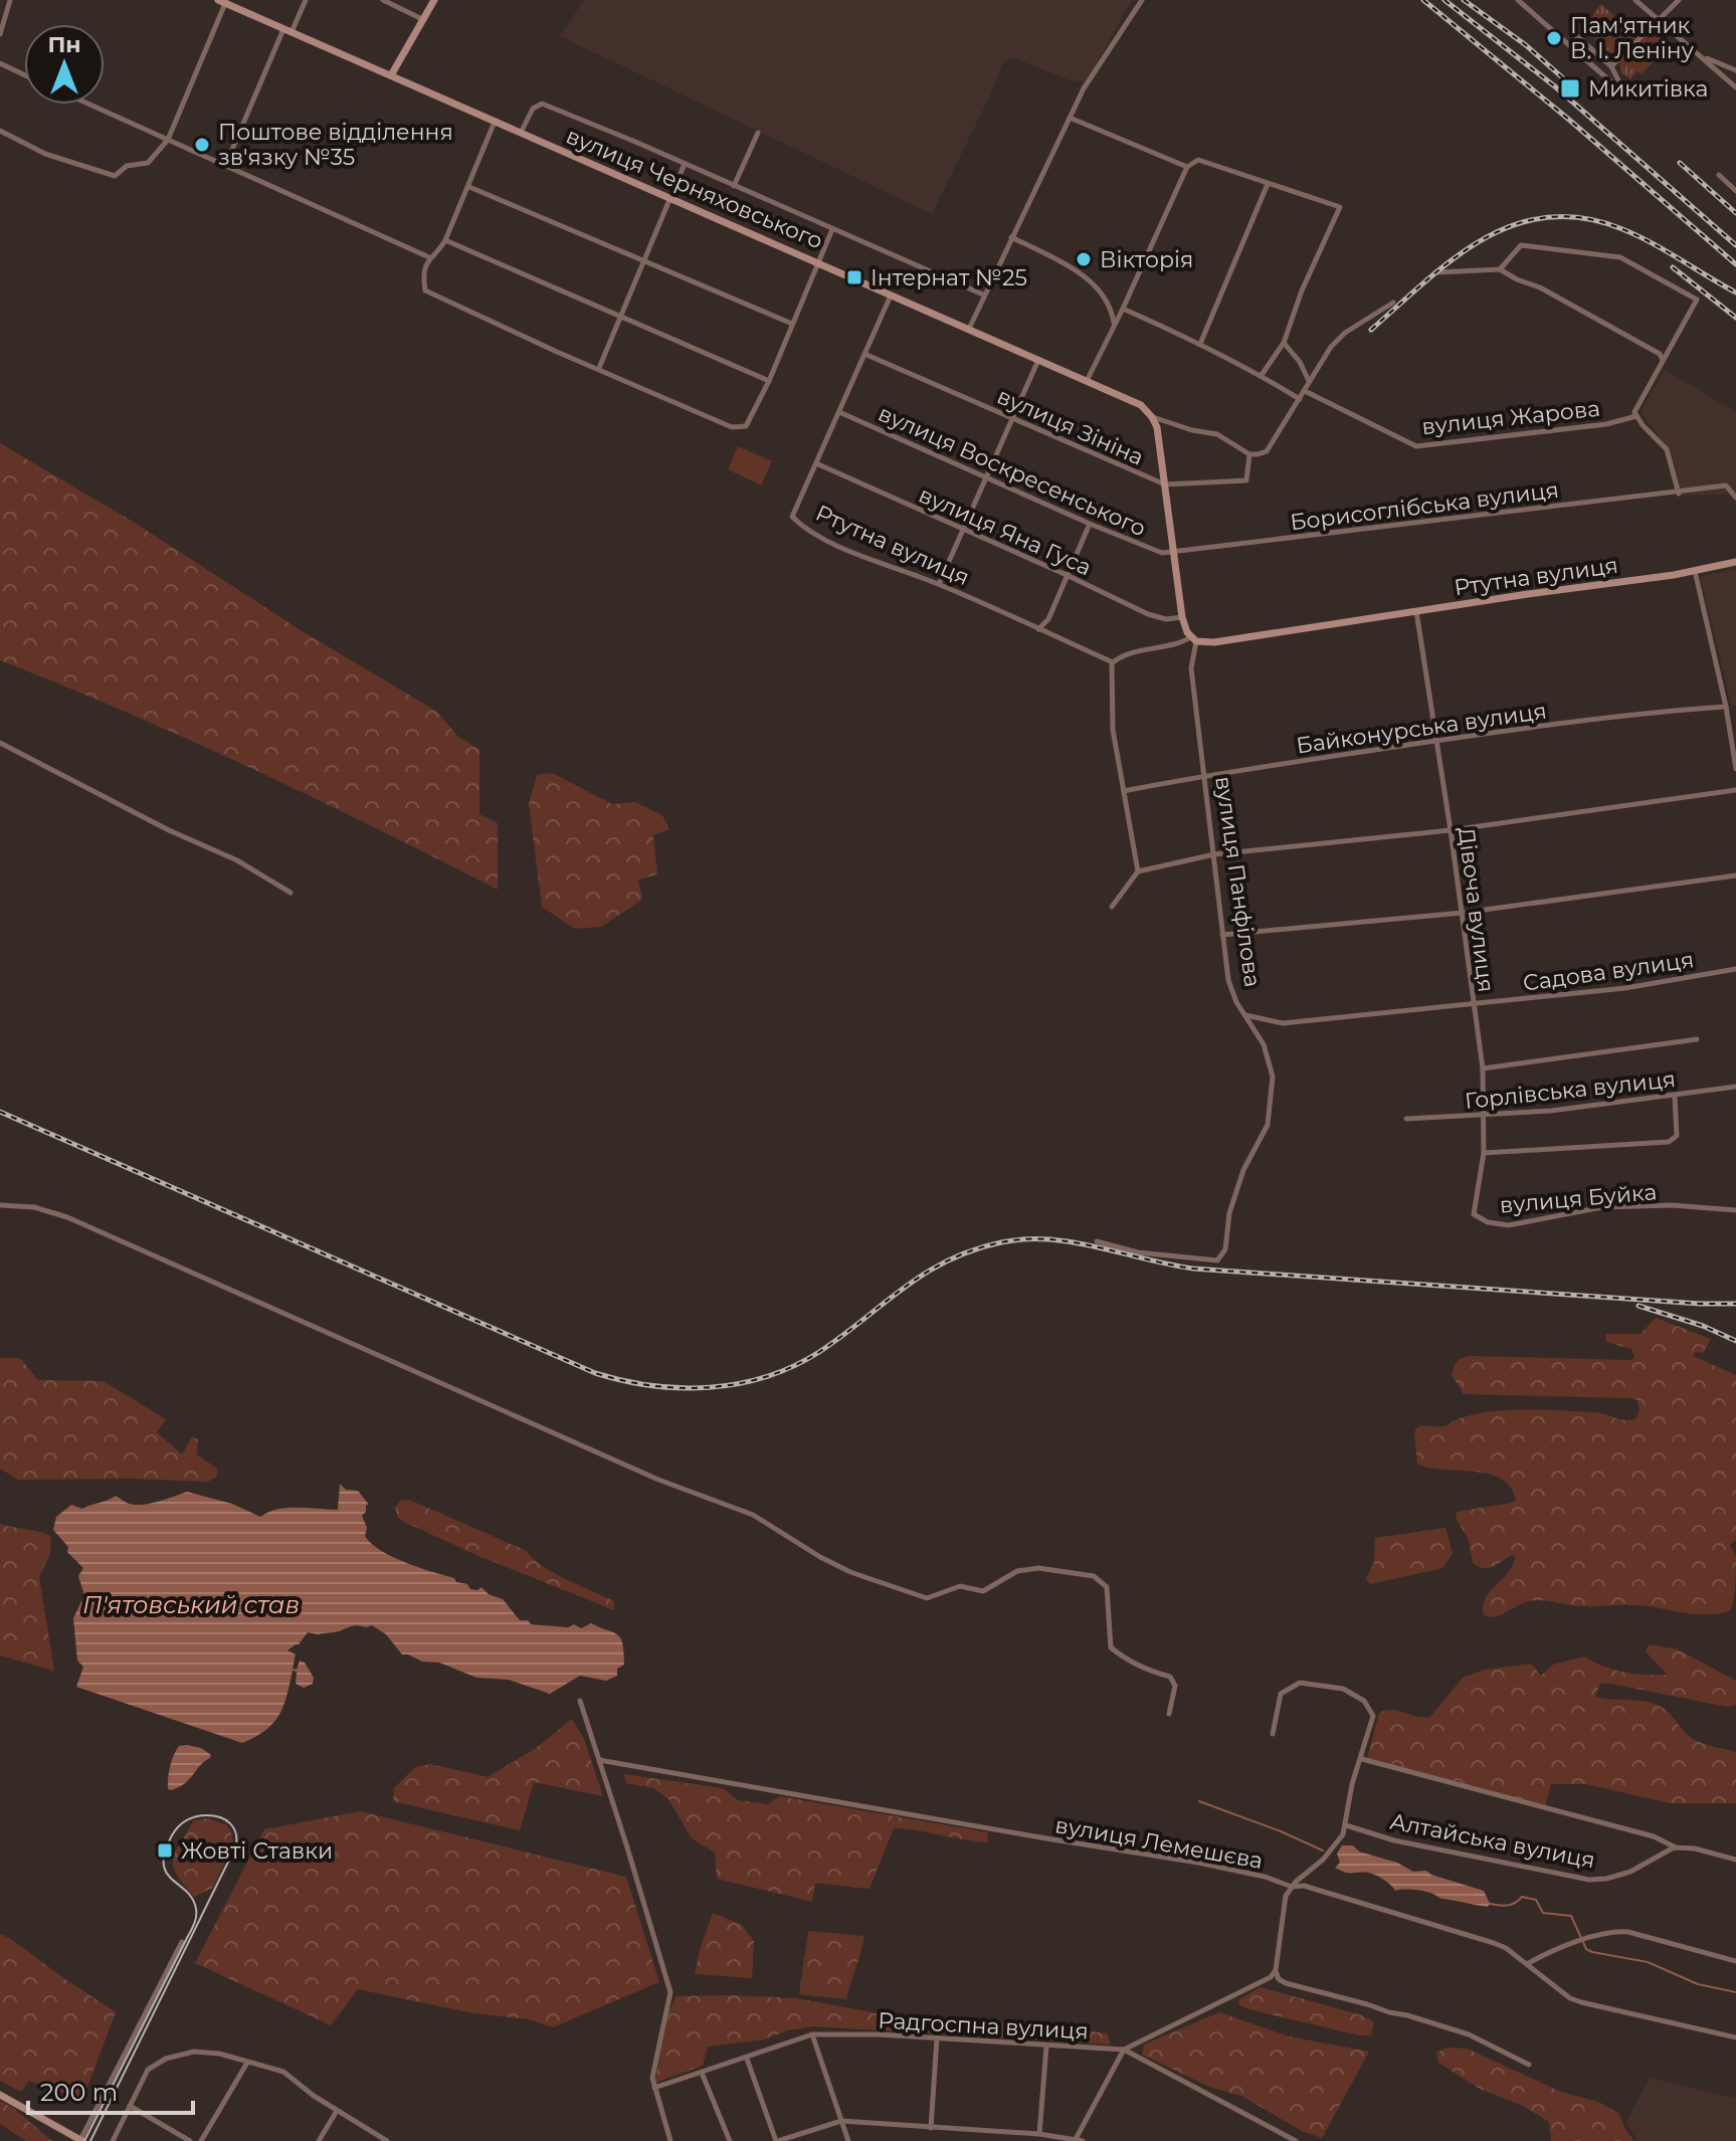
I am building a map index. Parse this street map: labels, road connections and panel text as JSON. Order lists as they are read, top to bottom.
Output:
{
  "streets": {
    "main road": ["вулиця Черняховського", "Ртутна вулиця", "вулиця Панфілова"],
    "street": [
      "вулиця Жарова",
      "вулиця Зініна",
      "вулиця Воскресенського",
      "Борисоглібська вулиця",
      "вулиця Яна Гуса",
      "Байконурська вулиця",
      "Дівоча вулиця",
      "Садова вулиця",
      "Горлівська вулиця",
      "вулиця Буйка",
      "Алтайська вулиця",
      "вулиця Лемешєва",
      "Радгоспна вулиця"
    ]
  },
  "crossings": [
    ["вулиця Черняховського", "Ртутна вулиця"],
    ["вулиця Черняховського", "вулиця Панфілова"],
    ["вулиця Зініна", "Ртутна вулиця"],
    ["вулиця Зініна", "вулиця Панфілова"],
    ["вулиця Воскресенського", "Борисоглібська вулиця"],
    ["вулиця Воскресенського", "Ртутна вулиця"],
    ["вулиця Воскресенського", "вулиця Панфілова"],
    ["Борисоглібська вулиця", "вулиця Панфілова"],
    ["вулиця Яна Гуса", "Ртутна вулиця"],
    ["вулиця Яна Гуса", "вулиця Панфілова"],
    ["Ртутна вулиця", "вулиця Панфілова"],
    ["Ртутна вулиця", "Дівоча вулиця"],
    ["Байконурська вулиця", "вулиця Панфілова"],
    ["Байконурська вулиця", "Дівоча вулиця"],
    ["вулиця Панфілова", "Садова вулиця"],
    ["Дівоча вулиця", "Садова вулиця"],
    ["Дівоча вулиця", "Горлівська вулиця"],
    ["Дівоча вулиця", "вулиця Буйка"]
  ],
  "water": ["П'ятовський став"],
  "places": {
    "other": ["Пам'ятник В. І. Леніну", "Поштове відділення зв'язку №35", "Вікторія"],
    "transit": ["Микитівка", "Інтернат №25", "Жовті Ставки"]
  },
  "scale_bar": "200 m",
  "north": "top"
}
